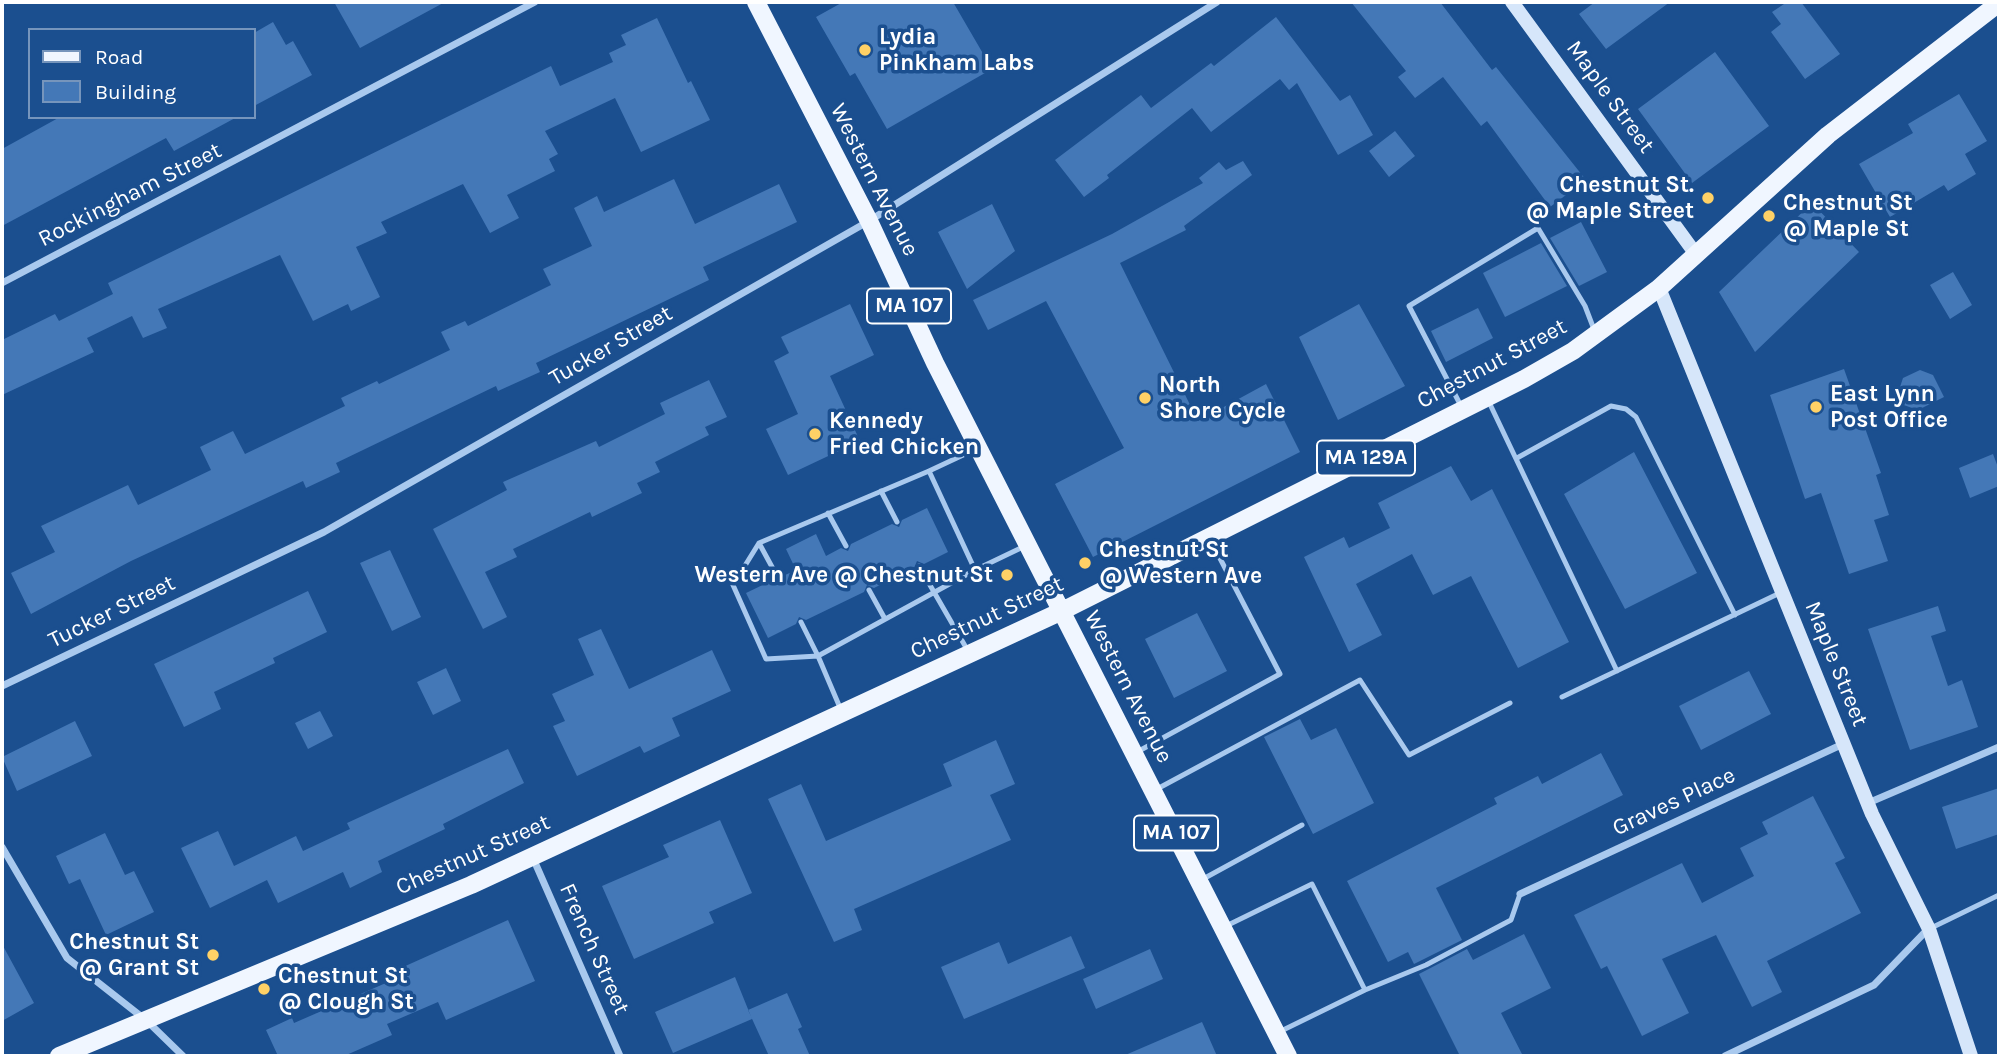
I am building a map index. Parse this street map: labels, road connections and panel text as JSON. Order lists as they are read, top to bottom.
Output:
{
  "streets": {
    "main road": [
      "Western Avenue",
      "MA 107",
      "Chestnut Street",
      "MA 129A"
    ],
    "street": [
      "Maple Street",
      "Rockingham Street",
      "Tucker Street",
      "Graves Place",
      "French Street"
    ]
  },
  "crossings": [
    ["Maple Street", "Chestnut Street"],
    ["Maple Street", "Graves Place"],
    ["Western Avenue", "Tucker Street"],
    ["Western Avenue", "Chestnut Street"],
    ["Chestnut Street", "French Street"]
  ],
  "places": [
    "Lydia Pinkham Labs",
    "Chestnut St. @ Maple Street",
    "Chestnut St @ Maple St",
    "North Shore Cycle",
    "East Lynn Post Office",
    "Kennedy Fried Chicken",
    "Chestnut St @ Western Ave",
    "Western Ave @ Chestnut St",
    "Chestnut St @ Grant St",
    "Chestnut St @ Clough St"
  ],
  "legend": ["Road", "Building"]
}
